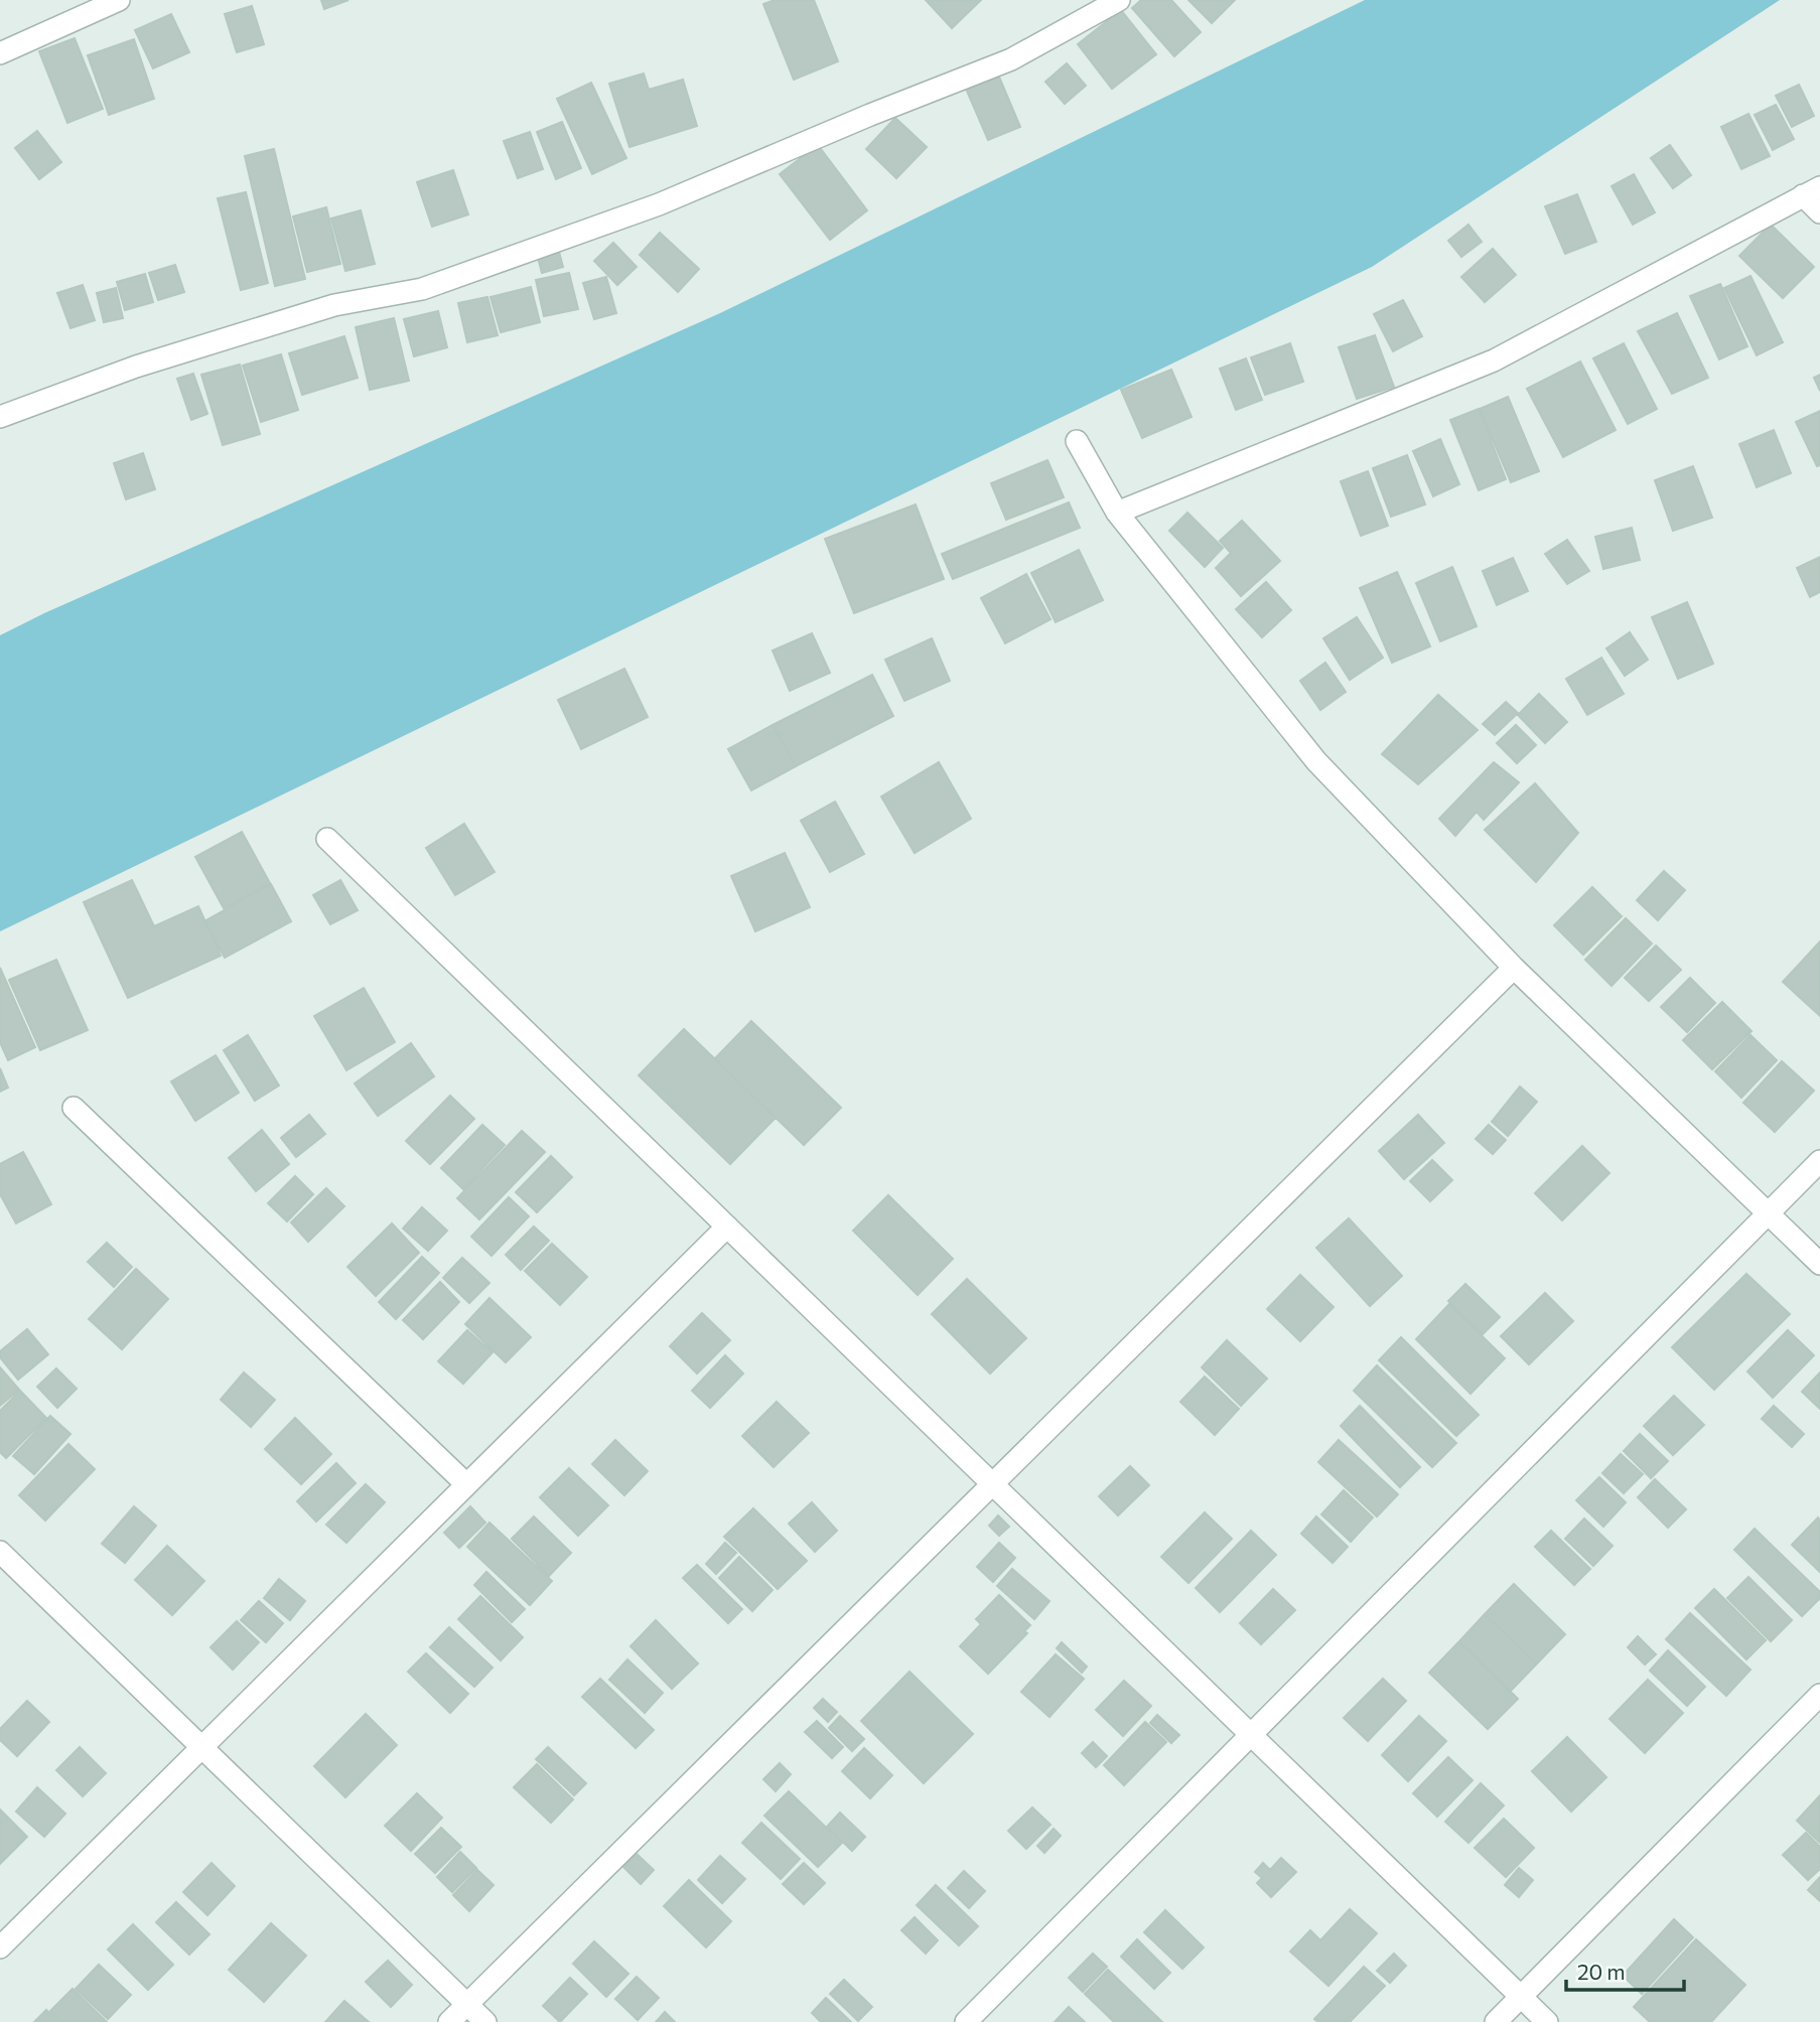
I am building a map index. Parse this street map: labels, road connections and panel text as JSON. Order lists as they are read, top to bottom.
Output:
{
  "scale_bar": "20 m"
}
